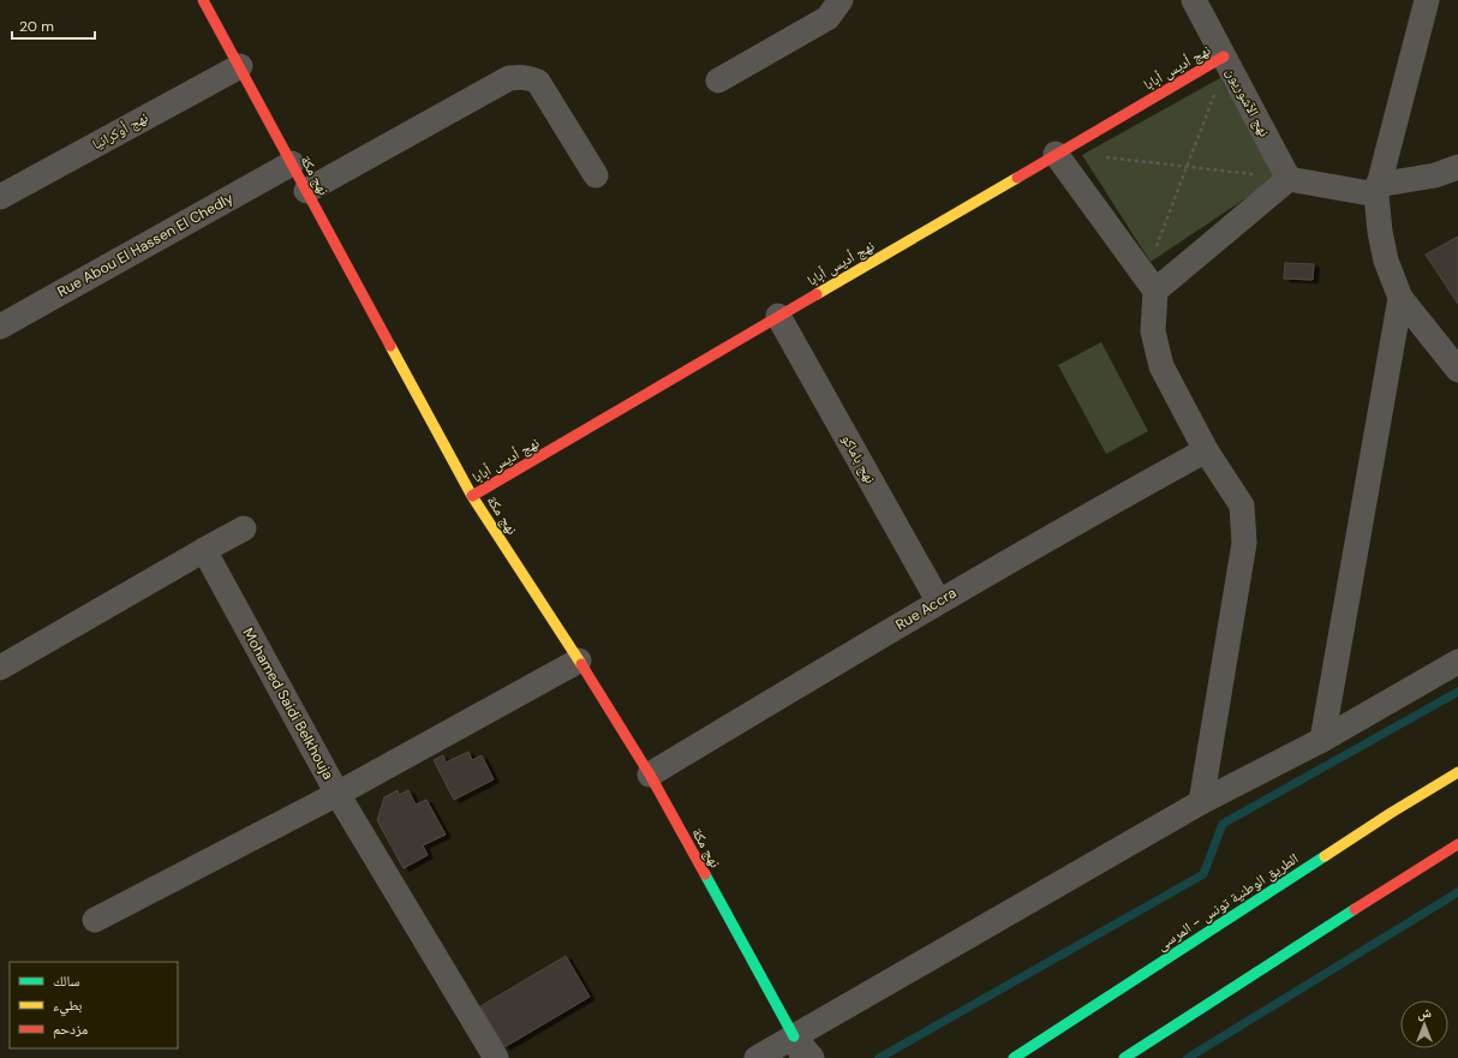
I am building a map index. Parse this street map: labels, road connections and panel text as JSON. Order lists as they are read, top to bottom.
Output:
{
  "streets": {
    "main road": ["نهج أديس أبابا", "نهج مكة", "الطريق الوطنية تونس - المرسى"],
    "street": [
      "نهج الآشوريون",
      "نهج أوكرانيا",
      "Rue Abou El Hassen El Chedly",
      "نهج باماكو",
      "Rue Accra",
      "Mohamed Saidi Belkhouja"
    ]
  },
  "crossings": [
    ["نهج أديس أبابا", "نهج الآشوريون"],
    ["نهج أديس أبابا", "نهج مكة"],
    ["نهج أديس أبابا", "نهج باماكو"],
    ["نهج أوكرانيا", "نهج مكة"],
    ["نهج مكة", "Rue Abou El Hassen El Chedly"],
    ["نهج مكة", "Rue Accra"],
    ["نهج باماكو", "Rue Accra"]
  ],
  "legend": ["سالك", "بطيء", "مزدحم"],
  "scale_bar": "20 m",
  "north": "top"
}
